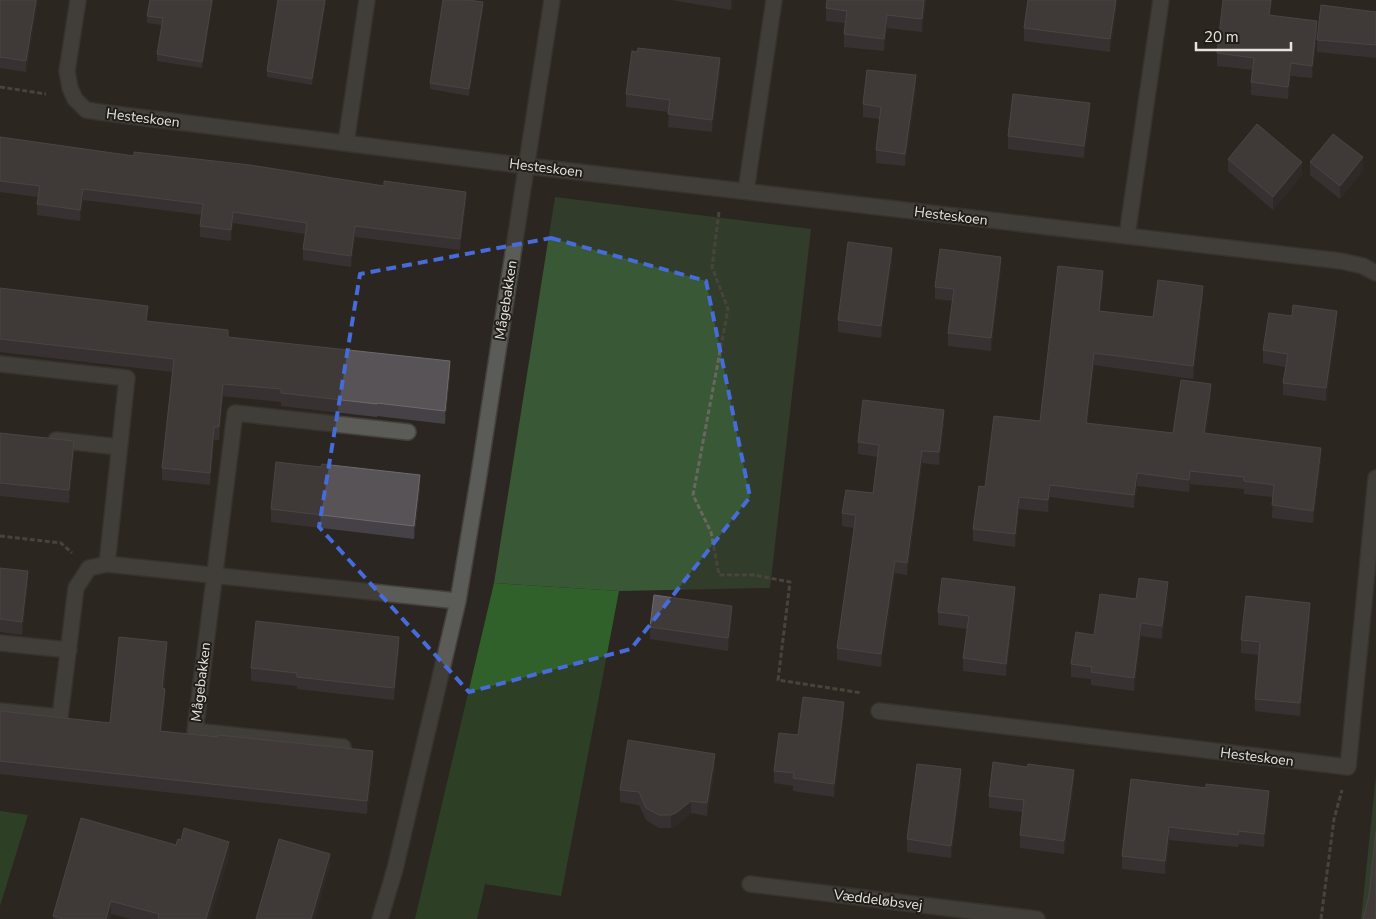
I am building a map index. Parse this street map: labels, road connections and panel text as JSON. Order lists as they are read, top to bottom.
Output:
{
  "streets": {
    "street": ["Hesteskoen", "Mågebakken", "Væddeløbsvej"]
  },
  "crossings": [
    ["Hesteskoen", "Mågebakken"]
  ],
  "scale_bar": "20 m"
}
